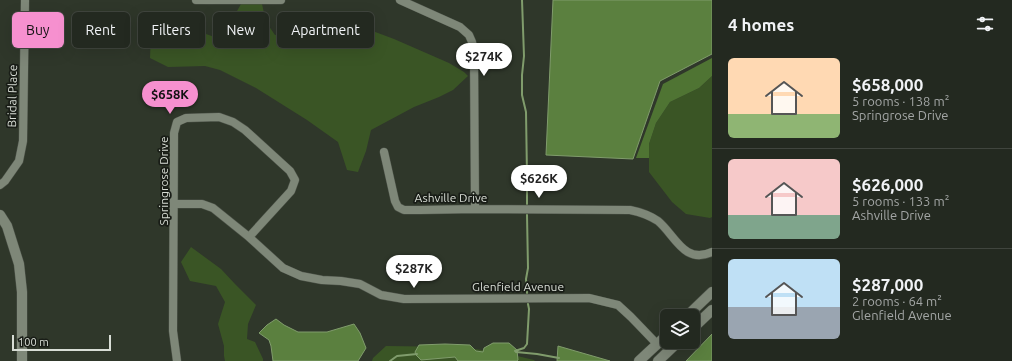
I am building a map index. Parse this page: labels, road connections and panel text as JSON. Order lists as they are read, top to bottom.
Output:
{
  "streets": {
    "street": [
      "Bridal Place",
      "Springrose Drive",
      "Ashville Drive",
      "Glenfield Avenue"
    ]
  },
  "crossings": [
    ["Springrose Drive", "Glenfield Avenue"]
  ],
  "scale_bar": "100 m",
  "page": {
    "heading": "4 homes",
    "chip": [
      "Buy",
      "Rent",
      "Filters",
      "New",
      "Apartment"
    ],
    "price": [
      "$274K",
      "$658K",
      "$626K",
      "$287K"
    ],
    "list": [
      {
        "name": "$658,000",
        "note": "5 rooms · 138 m² · Springrose Drive"
      },
      {
        "name": "$626,000",
        "note": "5 rooms · 133 m² · Ashville Drive"
      },
      {
        "name": "$287,000",
        "note": "2 rooms · 64 m² · Glenfield Avenue"
      }
    ],
    "scale": "100 m"
  }
}
